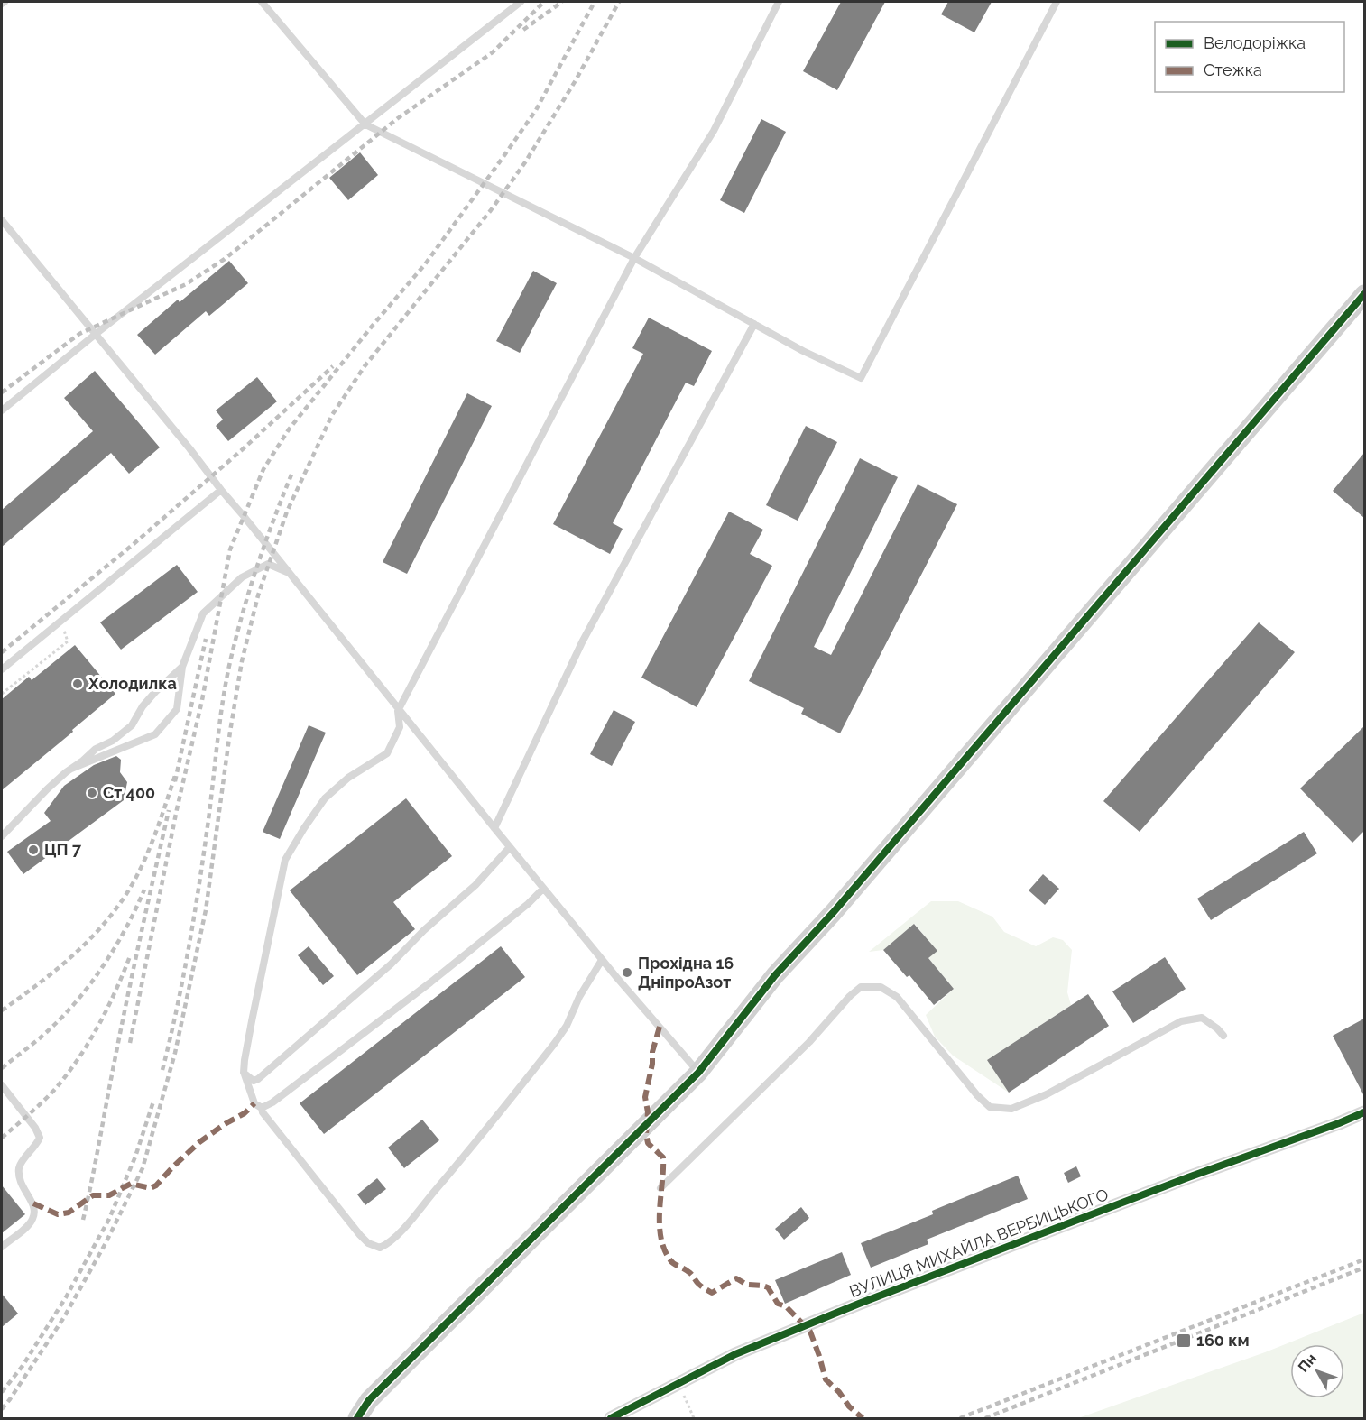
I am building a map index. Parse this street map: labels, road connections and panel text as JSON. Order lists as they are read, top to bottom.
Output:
{
  "streets": {
    "street": ["ВУЛИЦЯ МИХАЙЛА ВЕРБИЦЬКОГО"]
  },
  "places": {
    "other": [
      "Холодилка",
      "Ст 400",
      "ЦП 7",
      "Прохідна 16 ДніпроАзот"
    ],
    "transit": ["160 км"]
  },
  "legend": ["Велодоріжка", "Стежка"],
  "north": "top left"
}
